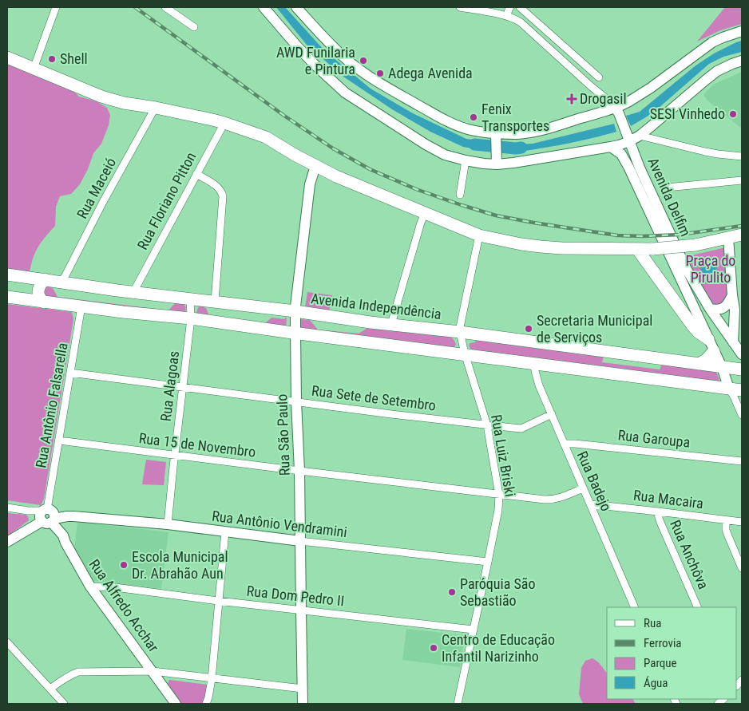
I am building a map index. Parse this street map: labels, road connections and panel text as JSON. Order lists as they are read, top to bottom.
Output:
{
  "streets": {
    "main road": ["Avenida Independência"],
    "street": [
      "Rua Maceió",
      "Avenida Delfim",
      "Rua Floriano Pitton",
      "Rua Alagoas",
      "Rua Sete de Setembro",
      "Rua Antônio Falsarella",
      "Rua São Paulo",
      "Rua Garoupa",
      "Rua 15 de Novembro",
      "Rua Luiz Briski",
      "Rua Badejo",
      "Rua Macaira",
      "Rua Antônio Vendramini",
      "Rua Anchôva",
      "Rua Dom Pedro II",
      "Rua Alfredo Acchar"
    ]
  },
  "crossings": [
    ["Rua Maceió", "Avenida Independência"],
    ["Avenida Delfim", "Avenida Independência"],
    ["Rua Floriano Pitton", "Avenida Independência"],
    ["Avenida Independência", "Rua Alagoas"],
    ["Avenida Independência", "Rua São Paulo"],
    ["Avenida Independência", "Rua Luiz Briski"],
    ["Rua Alagoas", "Rua Sete de Setembro"],
    ["Rua Alagoas", "Rua 15 de Novembro"],
    ["Rua Alagoas", "Rua Antônio Vendramini"],
    ["Rua Sete de Setembro", "Rua Antônio Falsarella"],
    ["Rua Sete de Setembro", "Rua São Paulo"],
    ["Rua Sete de Setembro", "Rua Luiz Briski"],
    ["Rua Sete de Setembro", "Rua Badejo"],
    ["Rua Antônio Falsarella", "Rua 15 de Novembro"],
    ["Rua Antônio Falsarella", "Rua Antônio Vendramini"],
    ["Rua Antônio Falsarella", "Rua Alfredo Acchar"],
    ["Rua São Paulo", "Rua 15 de Novembro"],
    ["Rua São Paulo", "Rua Antônio Vendramini"],
    ["Rua São Paulo", "Rua Dom Pedro II"],
    ["Rua Garoupa", "Rua Badejo"],
    ["Rua 15 de Novembro", "Rua Luiz Briski"],
    ["Rua 15 de Novembro", "Rua Badejo"],
    ["Rua Luiz Briski", "Rua Antônio Vendramini"],
    ["Rua Luiz Briski", "Rua Dom Pedro II"],
    ["Rua Badejo", "Rua Macaira"],
    ["Rua Macaira", "Rua Anchôva"],
    ["Rua Antônio Vendramini", "Rua Alfredo Acchar"],
    ["Rua Dom Pedro II", "Rua Alfredo Acchar"]
  ],
  "parks": ["Praça do Pirulito"],
  "places": {
    "other": [
      "Shell",
      "AWD Funilaria e Pintura",
      "Adega Avenida",
      "SESI Vinhedo",
      "Fenix Transportes",
      "Secretaria Municipal de Serviços",
      "Escola Municipal Dr. Abrahão Aun",
      "Paróquia São Sebastião",
      "Centro de Educação Infantil Narizinho"
    ],
    "health": ["Drogasil"]
  },
  "legend": [
    "Rua",
    "Ferrovia",
    "Parque",
    "Água"
  ]
}
